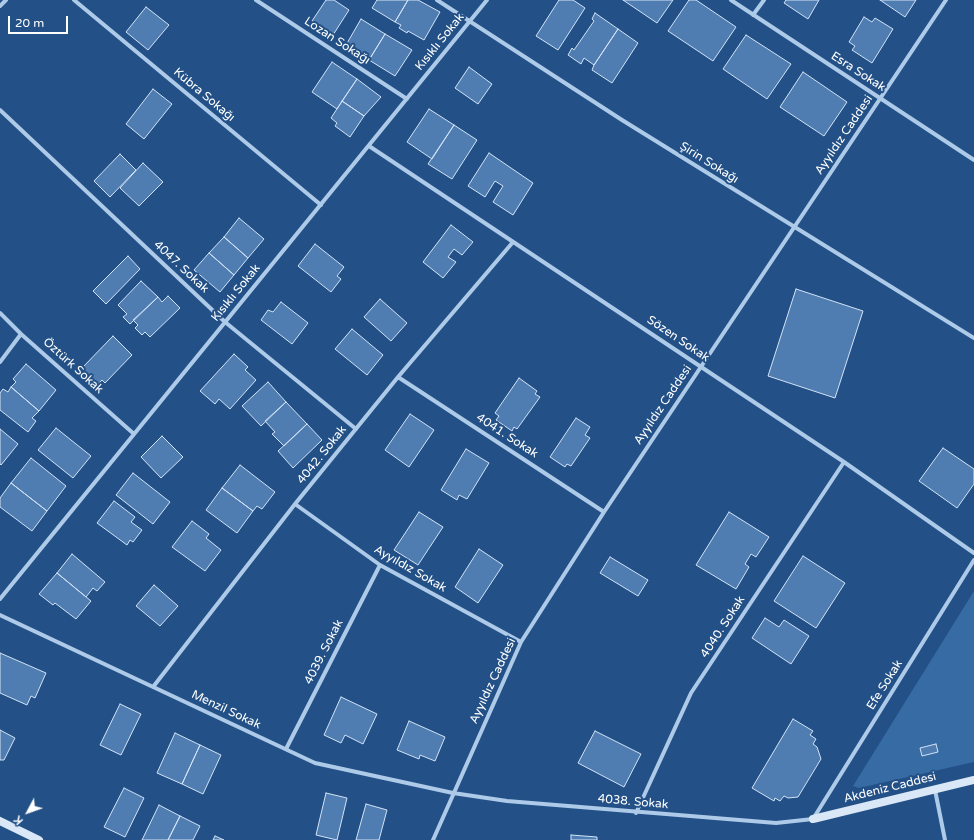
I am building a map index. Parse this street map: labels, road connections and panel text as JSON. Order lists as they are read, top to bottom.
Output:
{
  "streets": {
    "main road": ["Akdeniz Caddesi"],
    "street": [
      "Lozan Sokağı",
      "Kısıklı Sokak",
      "Esra Sokak",
      "Kübra Sokağı",
      "Ayyıldız Caddesi",
      "Şirin Sokağı",
      "4047. Sokak",
      "Sözen Sokak",
      "Öztürk Sokak",
      "4041. Sokak",
      "4042. Sokak",
      "Ayyıldız Sokak",
      "4040. Sokak",
      "4039. Sokak",
      "Efe Sokak",
      "Menzil Sokak",
      "4038. Sokak"
    ]
  },
  "crossings": [
    ["Lozan Sokağı", "Kısıklı Sokak"],
    ["Kısıklı Sokak", "Kübra Sokağı"],
    ["Kısıklı Sokak", "Şirin Sokağı"],
    ["Kısıklı Sokak", "4047. Sokak"],
    ["Kısıklı Sokak", "Sözen Sokak"],
    ["Kısıklı Sokak", "Öztürk Sokak"],
    ["Esra Sokak", "Ayyıldız Caddesi"],
    ["Ayyıldız Caddesi", "Şirin Sokağı"],
    ["Ayyıldız Caddesi", "Sözen Sokak"],
    ["Ayyıldız Caddesi", "4041. Sokak"],
    ["Ayyıldız Caddesi", "Ayyıldız Sokak"],
    ["Ayyıldız Caddesi", "Menzil Sokak"],
    ["Ayyıldız Caddesi", "4038. Sokak"],
    ["4047. Sokak", "4042. Sokak"],
    ["Sözen Sokak", "4042. Sokak"],
    ["Sözen Sokak", "4040. Sokak"],
    ["4041. Sokak", "4042. Sokak"],
    ["4042. Sokak", "Ayyıldız Sokak"],
    ["4042. Sokak", "Menzil Sokak"],
    ["Ayyıldız Sokak", "4039. Sokak"],
    ["4040. Sokak", "4038. Sokak"],
    ["4039. Sokak", "Menzil Sokak"],
    ["Efe Sokak", "Akdeniz Caddesi"],
    ["Efe Sokak", "4038. Sokak"],
    ["Menzil Sokak", "4038. Sokak"],
    ["Akdeniz Caddesi", "4038. Sokak"]
  ],
  "scale_bar": "20 m",
  "north": "bottom left"
}
